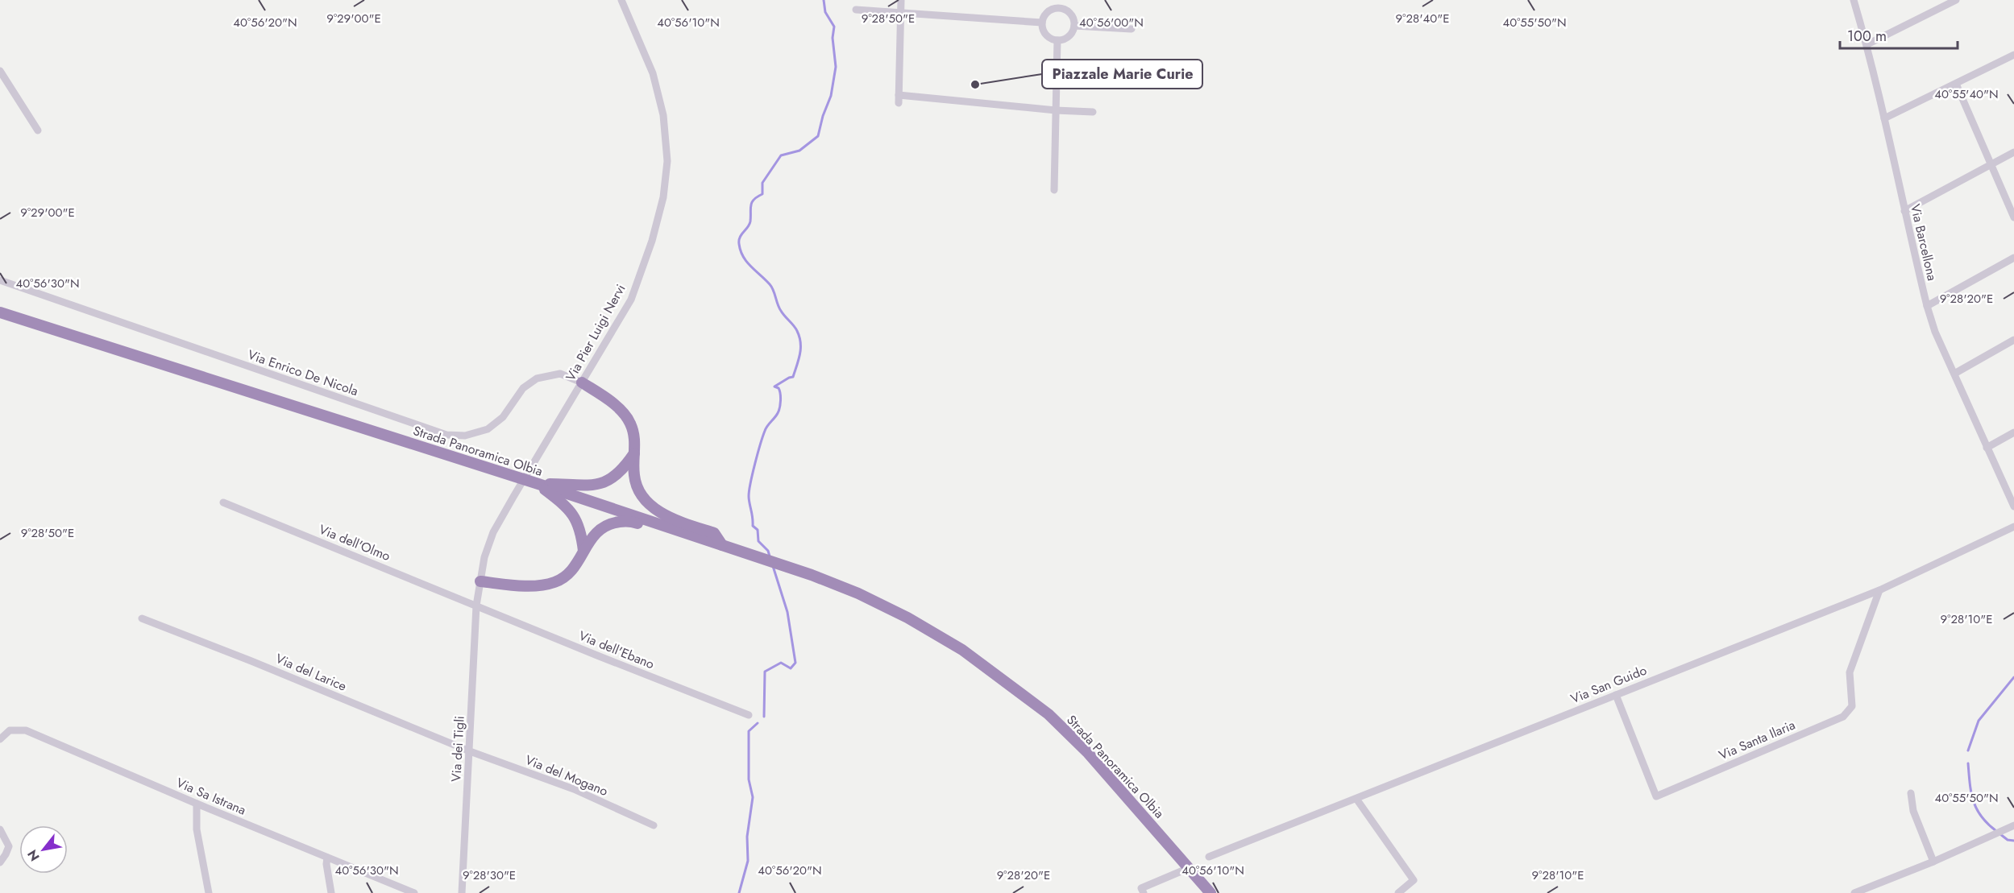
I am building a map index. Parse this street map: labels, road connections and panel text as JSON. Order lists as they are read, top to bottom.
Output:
{
  "streets": {
    "highway": ["Strada Panoramica Olbia"],
    "street": [
      "Via Barcellona",
      "Via Pier Luigi Nervi",
      "Via Enrico De Nicola",
      "Via dell'Olmo",
      "Via dell'Ebano",
      "Via del Larice",
      "Via San Guido",
      "Via Santa Ilaria",
      "Via dei Tigli",
      "Via del Mogano",
      "Via Sa Istrana"
    ]
  },
  "crossings": [
    ["Via Pier Luigi Nervi", "Via Enrico De Nicola"],
    ["Via Pier Luigi Nervi", "Via dell'Olmo"],
    ["Via Pier Luigi Nervi", "Via dell'Ebano"],
    ["Via Pier Luigi Nervi", "Via dei Tigli"],
    ["Via dell'Olmo", "Via dell'Ebano"],
    ["Via dell'Olmo", "Via dei Tigli"],
    ["Via dell'Ebano", "Via dei Tigli"],
    ["Via del Larice", "Via dei Tigli"],
    ["Via del Larice", "Via del Mogano"],
    ["Via San Guido", "Via Santa Ilaria"],
    ["Via dei Tigli", "Via del Mogano"]
  ],
  "places": ["Piazzale Marie Curie"],
  "scale_bar": "100 m",
  "north": "bottom left",
  "coordinates": [
    "9°29'00\"E",
    "9°28'50\"E",
    "9°28'40\"E",
    "40°56'20\"N",
    "40°56'00\"N",
    "40°56'10\"N",
    "40°55'50\"N",
    "40°55'40\"N",
    "40°56'30\"N",
    "9°28'20\"E",
    "9°28'10\"E",
    "9°28'30\"E"
  ]
}
